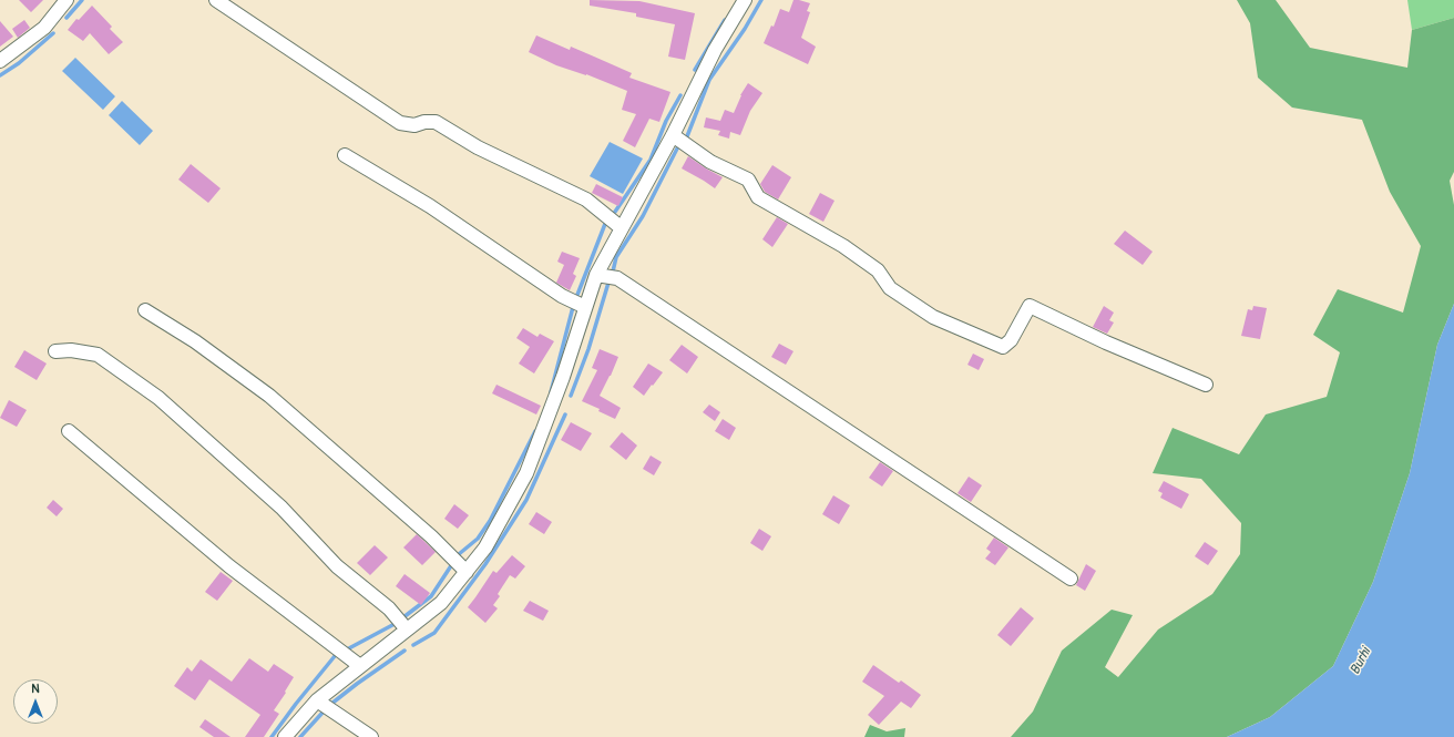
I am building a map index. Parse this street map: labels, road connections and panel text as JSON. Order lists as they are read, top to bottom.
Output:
{
  "water": ["Burhi"],
  "north": "top"
}
